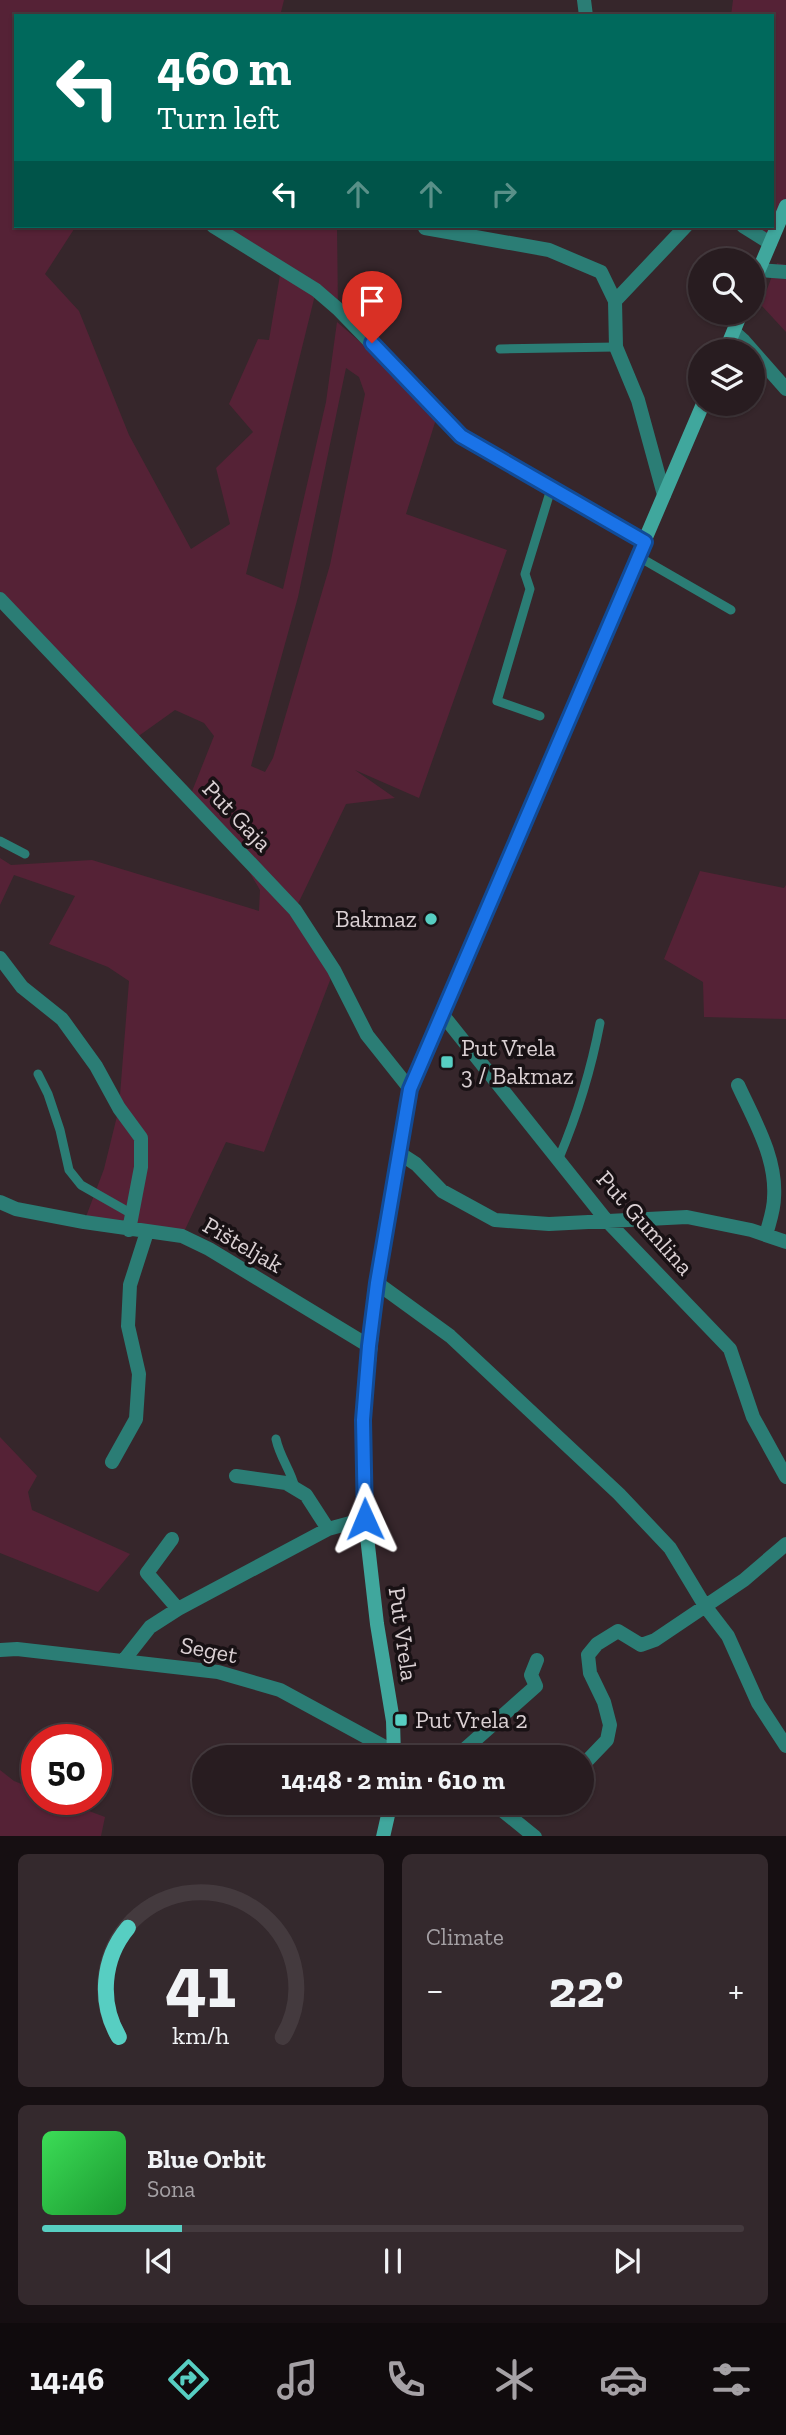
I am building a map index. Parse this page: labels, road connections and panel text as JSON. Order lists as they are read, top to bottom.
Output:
{
  "streets": {
    "main road": ["Put Vrela"],
    "street": [
      "Put Gaja",
      "Put Gumlina",
      "Pišteljak",
      "Seget"
    ]
  },
  "crossings": [
    ["Put Gaja", "Put Vrela"],
    ["Put Gumlina", "Put Vrela"],
    ["Pišteljak", "Put Vrela"]
  ],
  "places": {
    "other": ["Bakmaz"],
    "transit": ["Put Vrela 3 / Bakmaz", "Put Vrela 2"]
  },
  "page": {
    "turn": ["460 m", "Turn left"],
    "limit": "50",
    "trip": "14:48 · 2 min · 610 m",
    "tile": "Climate",
    "heat": ["−", "22°", "+"],
    "song": ["Blue Orbit", "Sona"],
    "tabs": "14:46",
    "gauge": ["41", "km/h"]
  }
}
